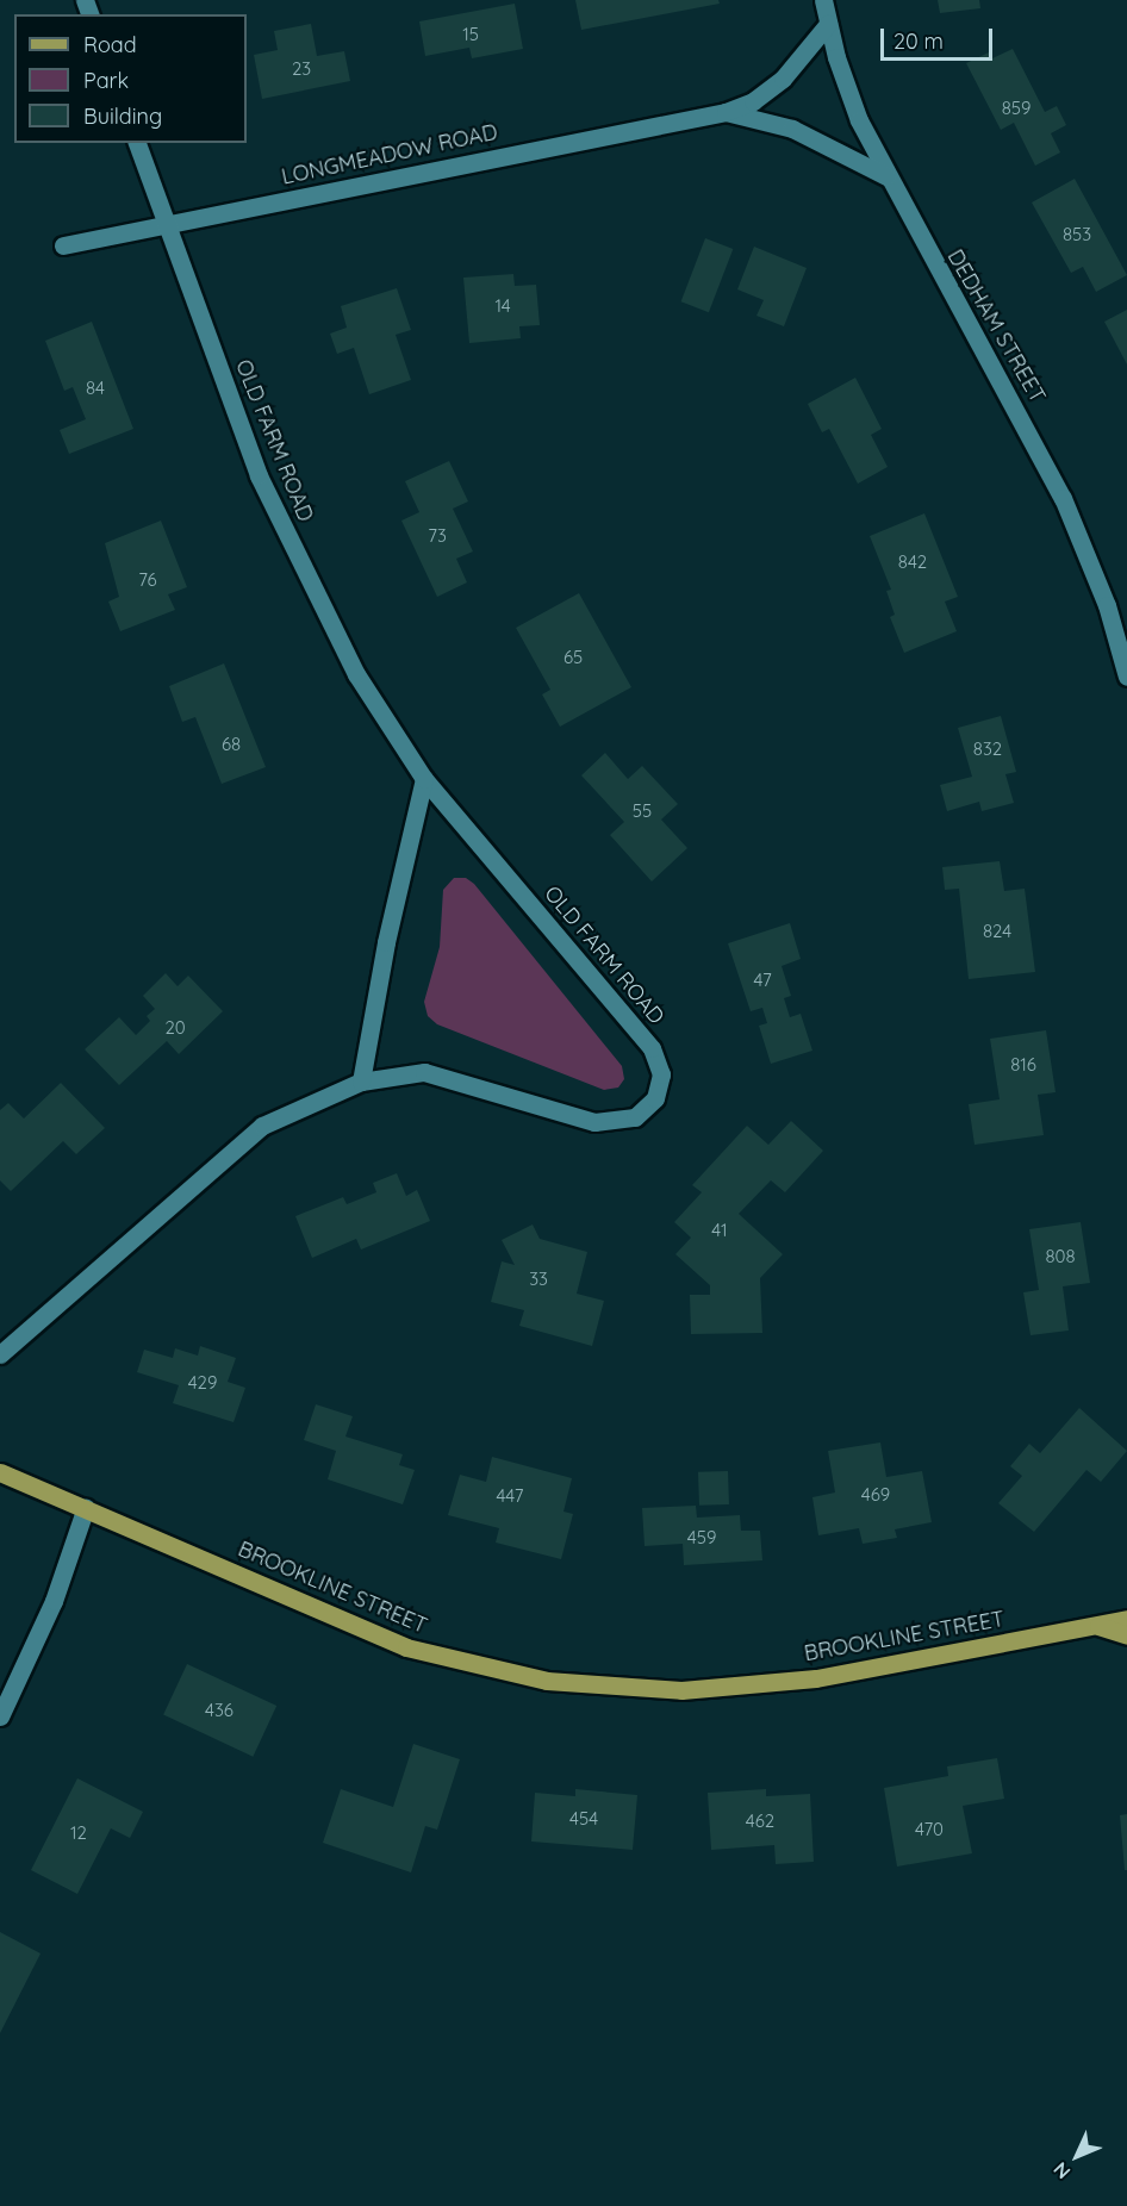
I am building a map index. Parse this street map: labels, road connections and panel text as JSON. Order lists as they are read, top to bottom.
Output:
{
  "streets": {
    "main road": ["BROOKLINE STREET"],
    "street": ["LONGMEADOW ROAD", "DEDHAM STREET", "OLD FARM ROAD"]
  },
  "crossings": [
    ["LONGMEADOW ROAD", "DEDHAM STREET"],
    ["LONGMEADOW ROAD", "OLD FARM ROAD"]
  ],
  "house_numbers": [
    "15",
    "23",
    "859",
    "853",
    "14",
    "84",
    "73",
    "842",
    "76",
    "65",
    "68",
    "832",
    "55",
    "824",
    "47",
    "20",
    "816",
    "41",
    "808",
    "33",
    "429",
    "469",
    "447",
    "459",
    "436",
    "454",
    "462",
    "470",
    "12"
  ],
  "legend": ["Road", "Park", "Building"],
  "scale_bar": "20 m",
  "north": "bottom left"
}
